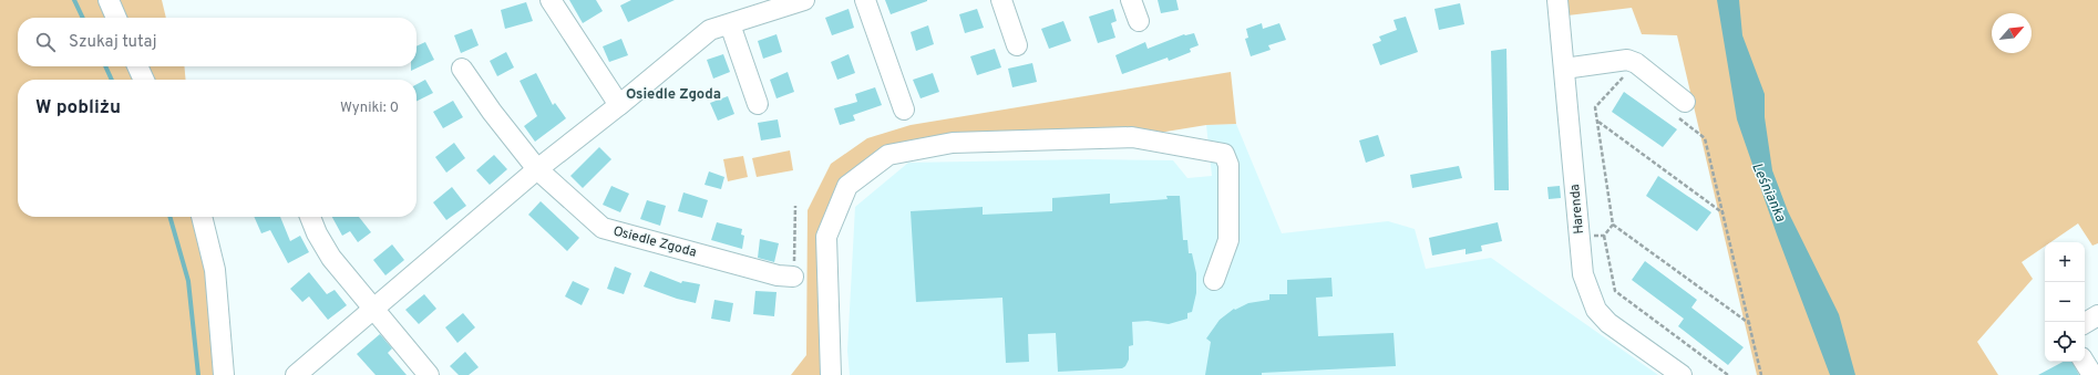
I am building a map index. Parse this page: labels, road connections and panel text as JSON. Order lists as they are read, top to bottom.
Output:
{
  "streets": {
    "street": ["Harenda", "Osiedle Zgoda"]
  },
  "districts": ["Osiedle Zgoda"],
  "water": ["Leśnianka"],
  "north": "top right",
  "page": {
    "search": "Szukaj tutaj",
    "heading": ["W pobliżu", "Wyniki: 0"],
    "map_buttons": ["+", "−"]
  }
}
